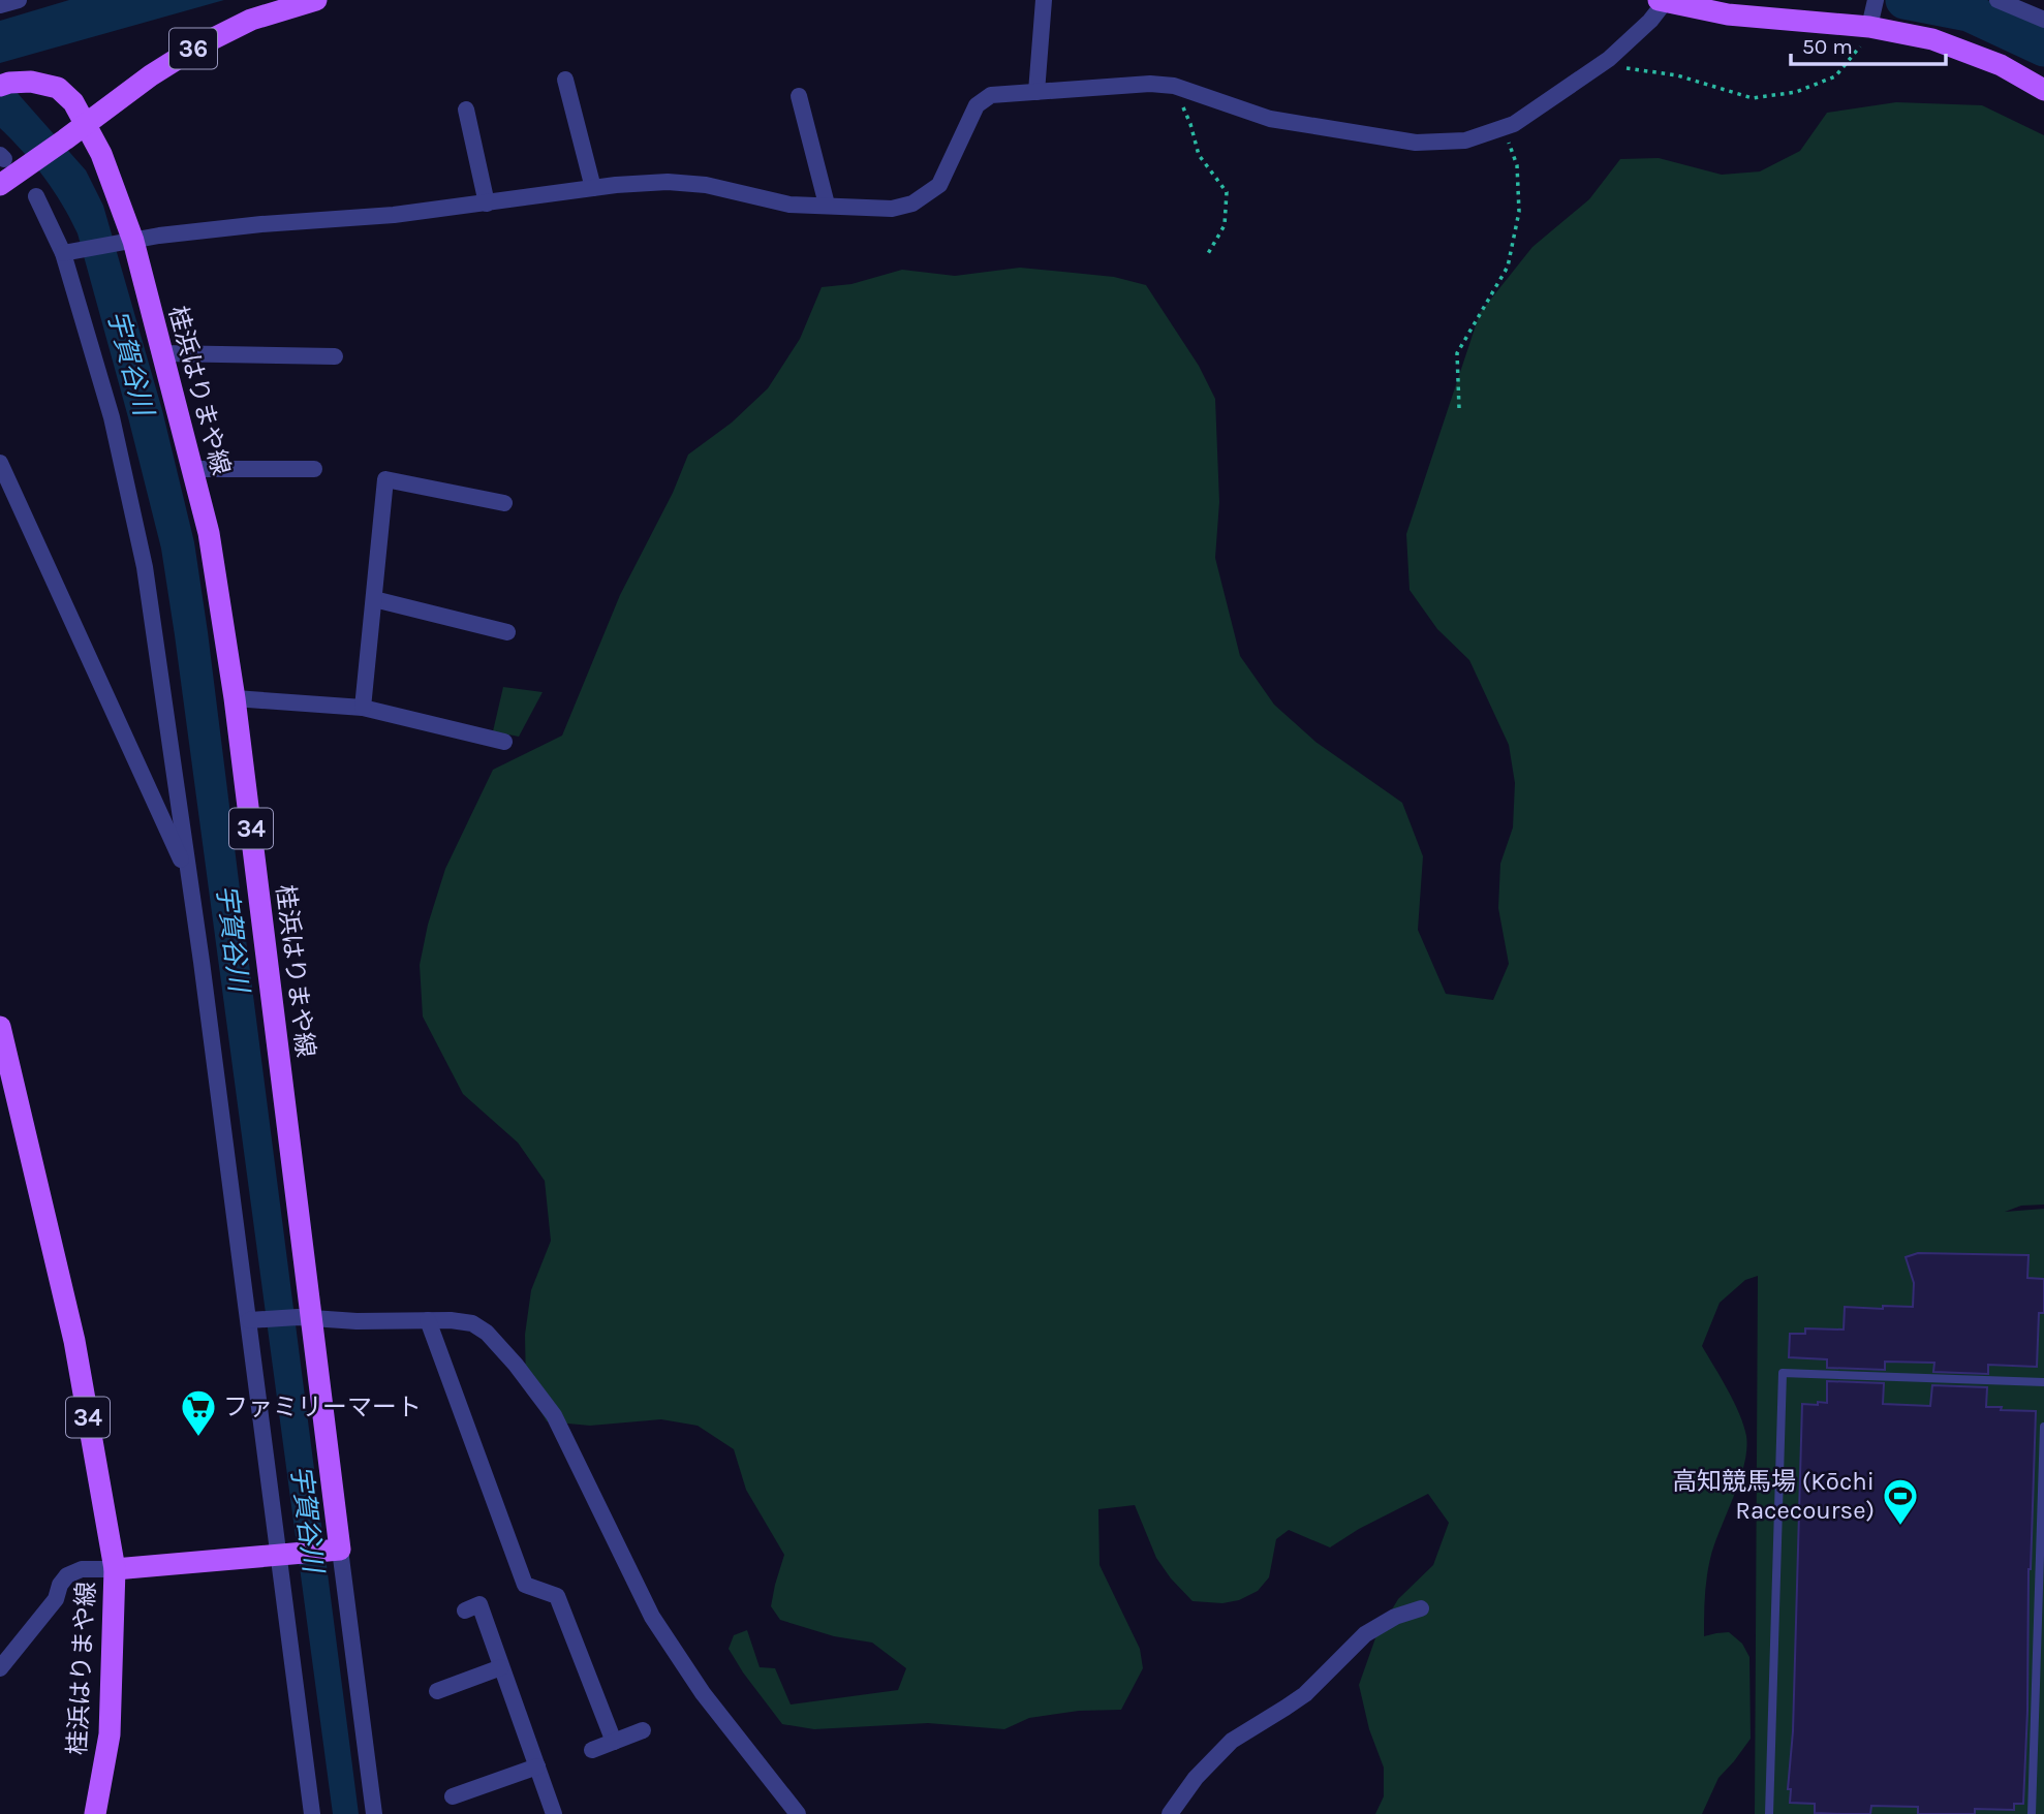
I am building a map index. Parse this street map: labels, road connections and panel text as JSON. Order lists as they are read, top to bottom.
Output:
{
  "streets": {
    "main road": ["36", "桂浜はりまや線", "34"]
  },
  "crossings": [
    ["36", "桂浜はりまや線"]
  ],
  "water": ["宇賀谷川"],
  "places": {
    "supermarket": ["ファミリーマート"],
    "sports": ["高知競馬場 (Kōchi Racecourse)"]
  },
  "scale_bar": "50 m"
}
